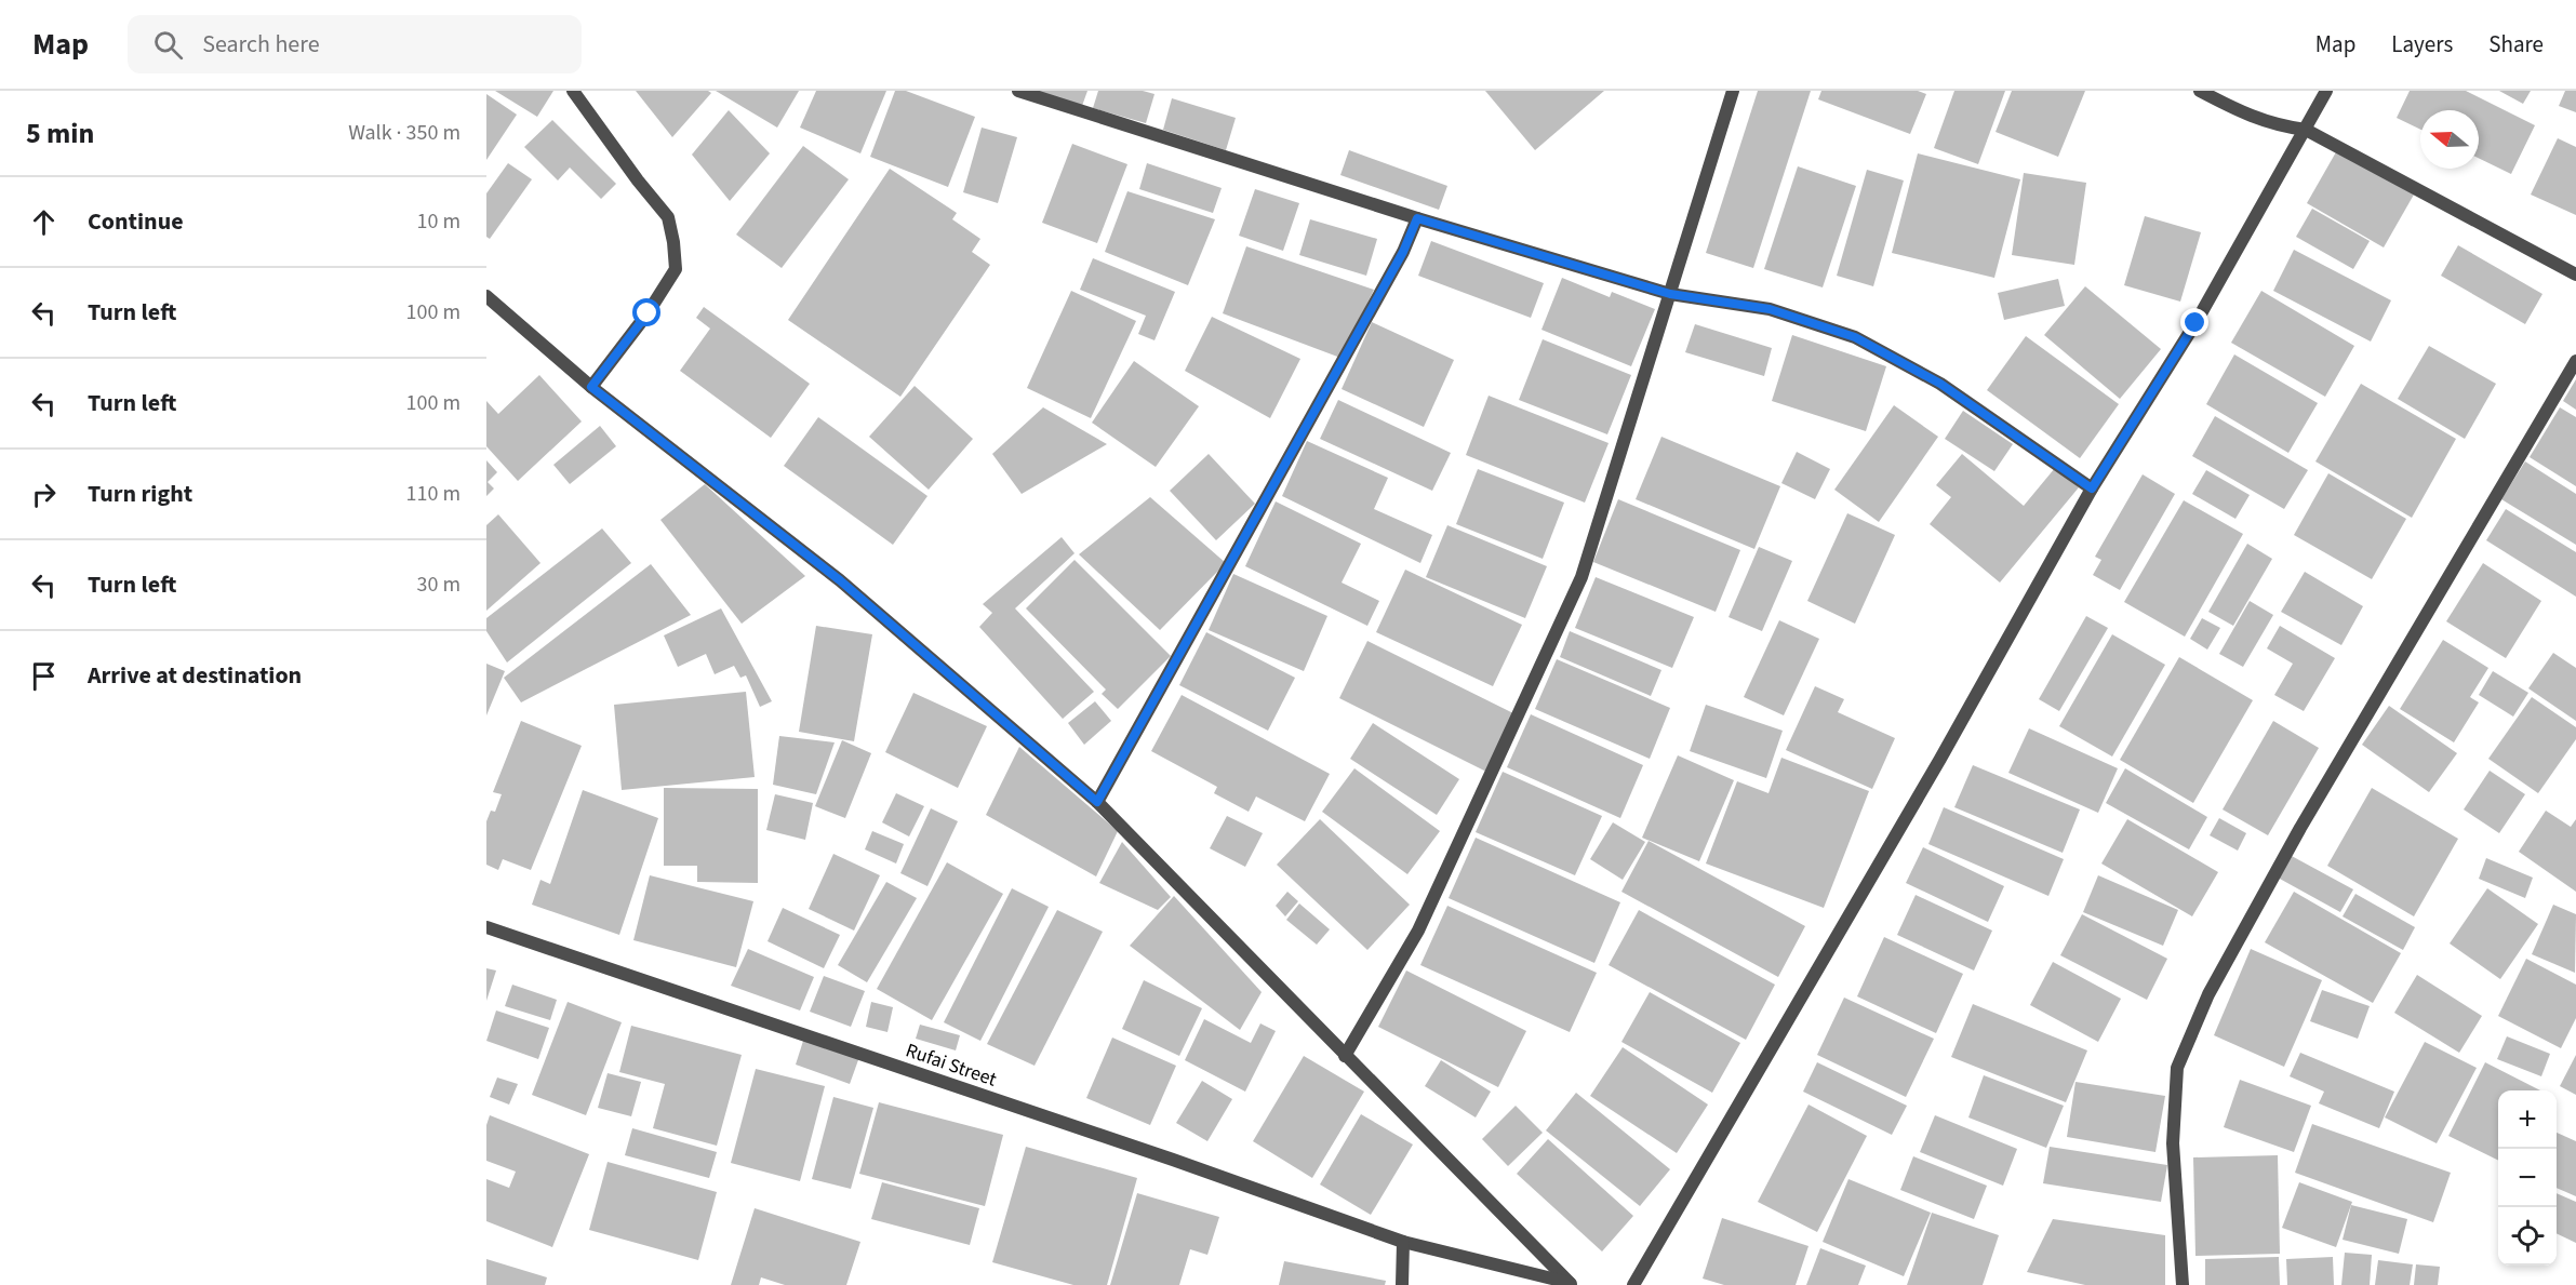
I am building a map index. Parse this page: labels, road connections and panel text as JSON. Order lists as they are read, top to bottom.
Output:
{
  "streets": {
    "street": ["Rufai Street"]
  },
  "north": "left",
  "page": {
    "header": "Map",
    "search": "Search here",
    "nav": ["Map", "Layers", "Share"],
    "heading": ["5 min", "Walk · 350 m"],
    "list": [
      ["Continue", "10 m"],
      ["Turn left", "100 m"],
      ["Turn left", "100 m"],
      ["Turn right", "110 m"],
      ["Turn left", "30 m"],
      "Arrive at destination"
    ],
    "map_buttons": ["+", "−"]
  }
}
